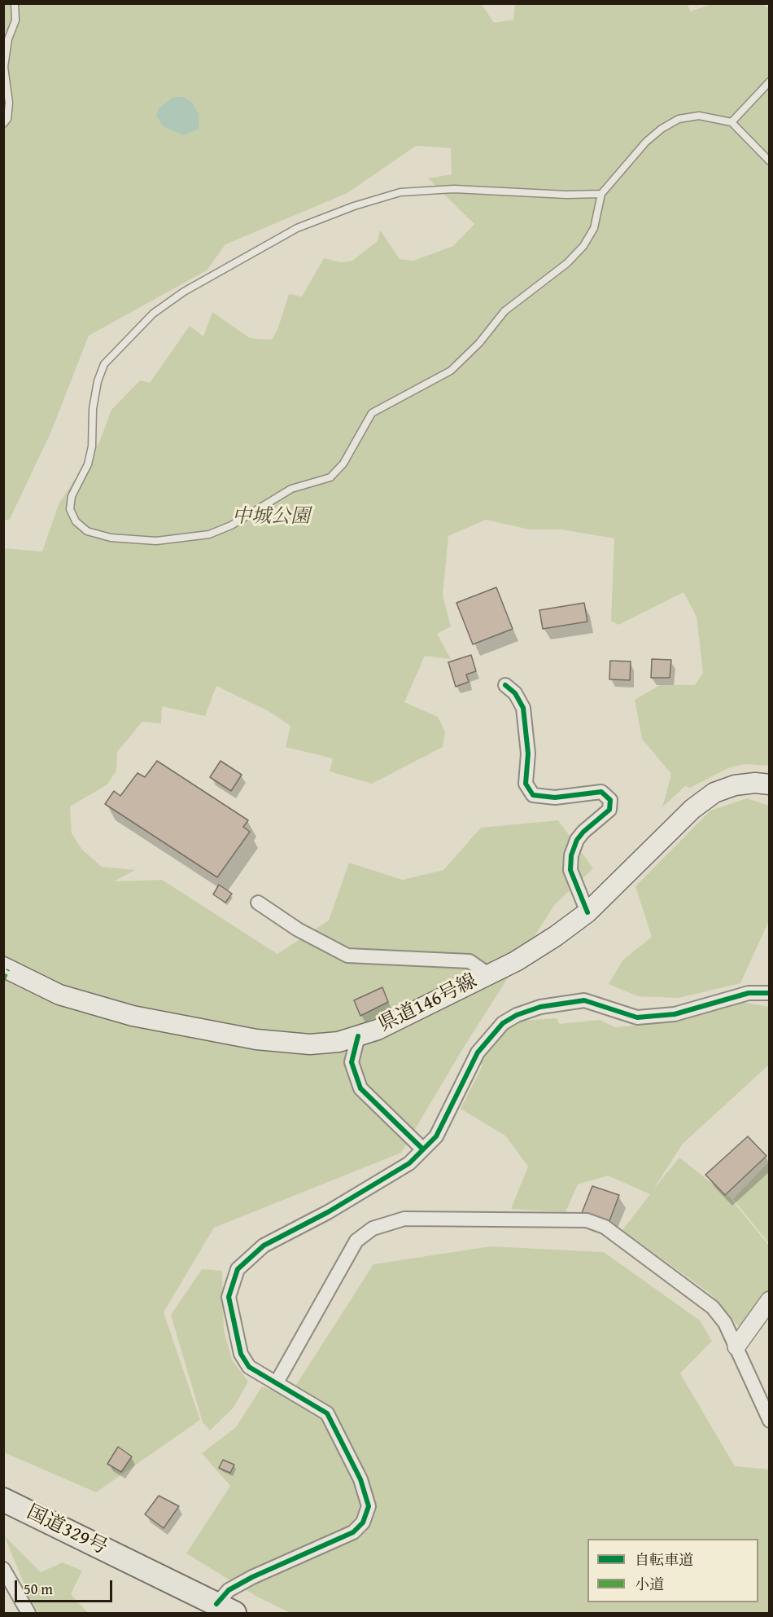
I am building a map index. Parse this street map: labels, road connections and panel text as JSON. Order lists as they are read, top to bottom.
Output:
{
  "streets": {
    "highway": ["国道329号"],
    "main road": ["県道146号線"]
  },
  "parks": ["中城公園"],
  "legend": ["自転車道", "小道"],
  "scale_bar": "50 m"
}
